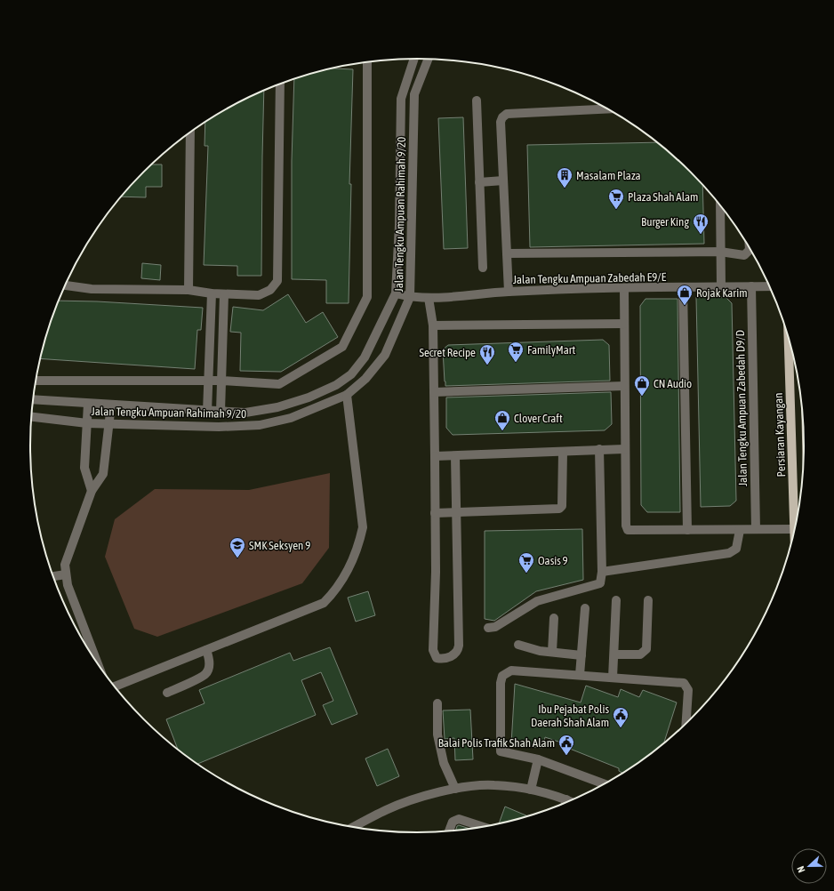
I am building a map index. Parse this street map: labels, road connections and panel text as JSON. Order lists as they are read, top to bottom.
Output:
{
  "streets": {
    "main road": ["Persiaran Kayangan"],
    "street": ["Jalan Tengku Ampuan Rahimah 9/20", "Jalan Tengku Ampuan Zabedah E9/E", "Jalan Tengku Ampuan Zabedah D9/D"]
  },
  "crossings": [
    ["Jalan Tengku Ampuan Rahimah 9/20", "Jalan Tengku Ampuan Zabedah E9/E"],
    ["Jalan Tengku Ampuan Zabedah E9/E", "Jalan Tengku Ampuan Zabedah D9/D"]
  ],
  "places": {
    "building": ["Masalam Plaza"],
    "supermarket": ["Plaza Shah Alam", "FamilyMart", "Oasis 9"],
    "restaurant": ["Burger King", "Secret Recipe"],
    "shop": ["Rojak Karim", "CN Audio", "Clover Craft"],
    "school or university": ["SMK Seksyen 9"],
    "public building": ["Ibu Pejabat Polis Daerah Shah Alam", "Balai Polis Trafik Shah Alam"]
  },
  "north": "left"
}
